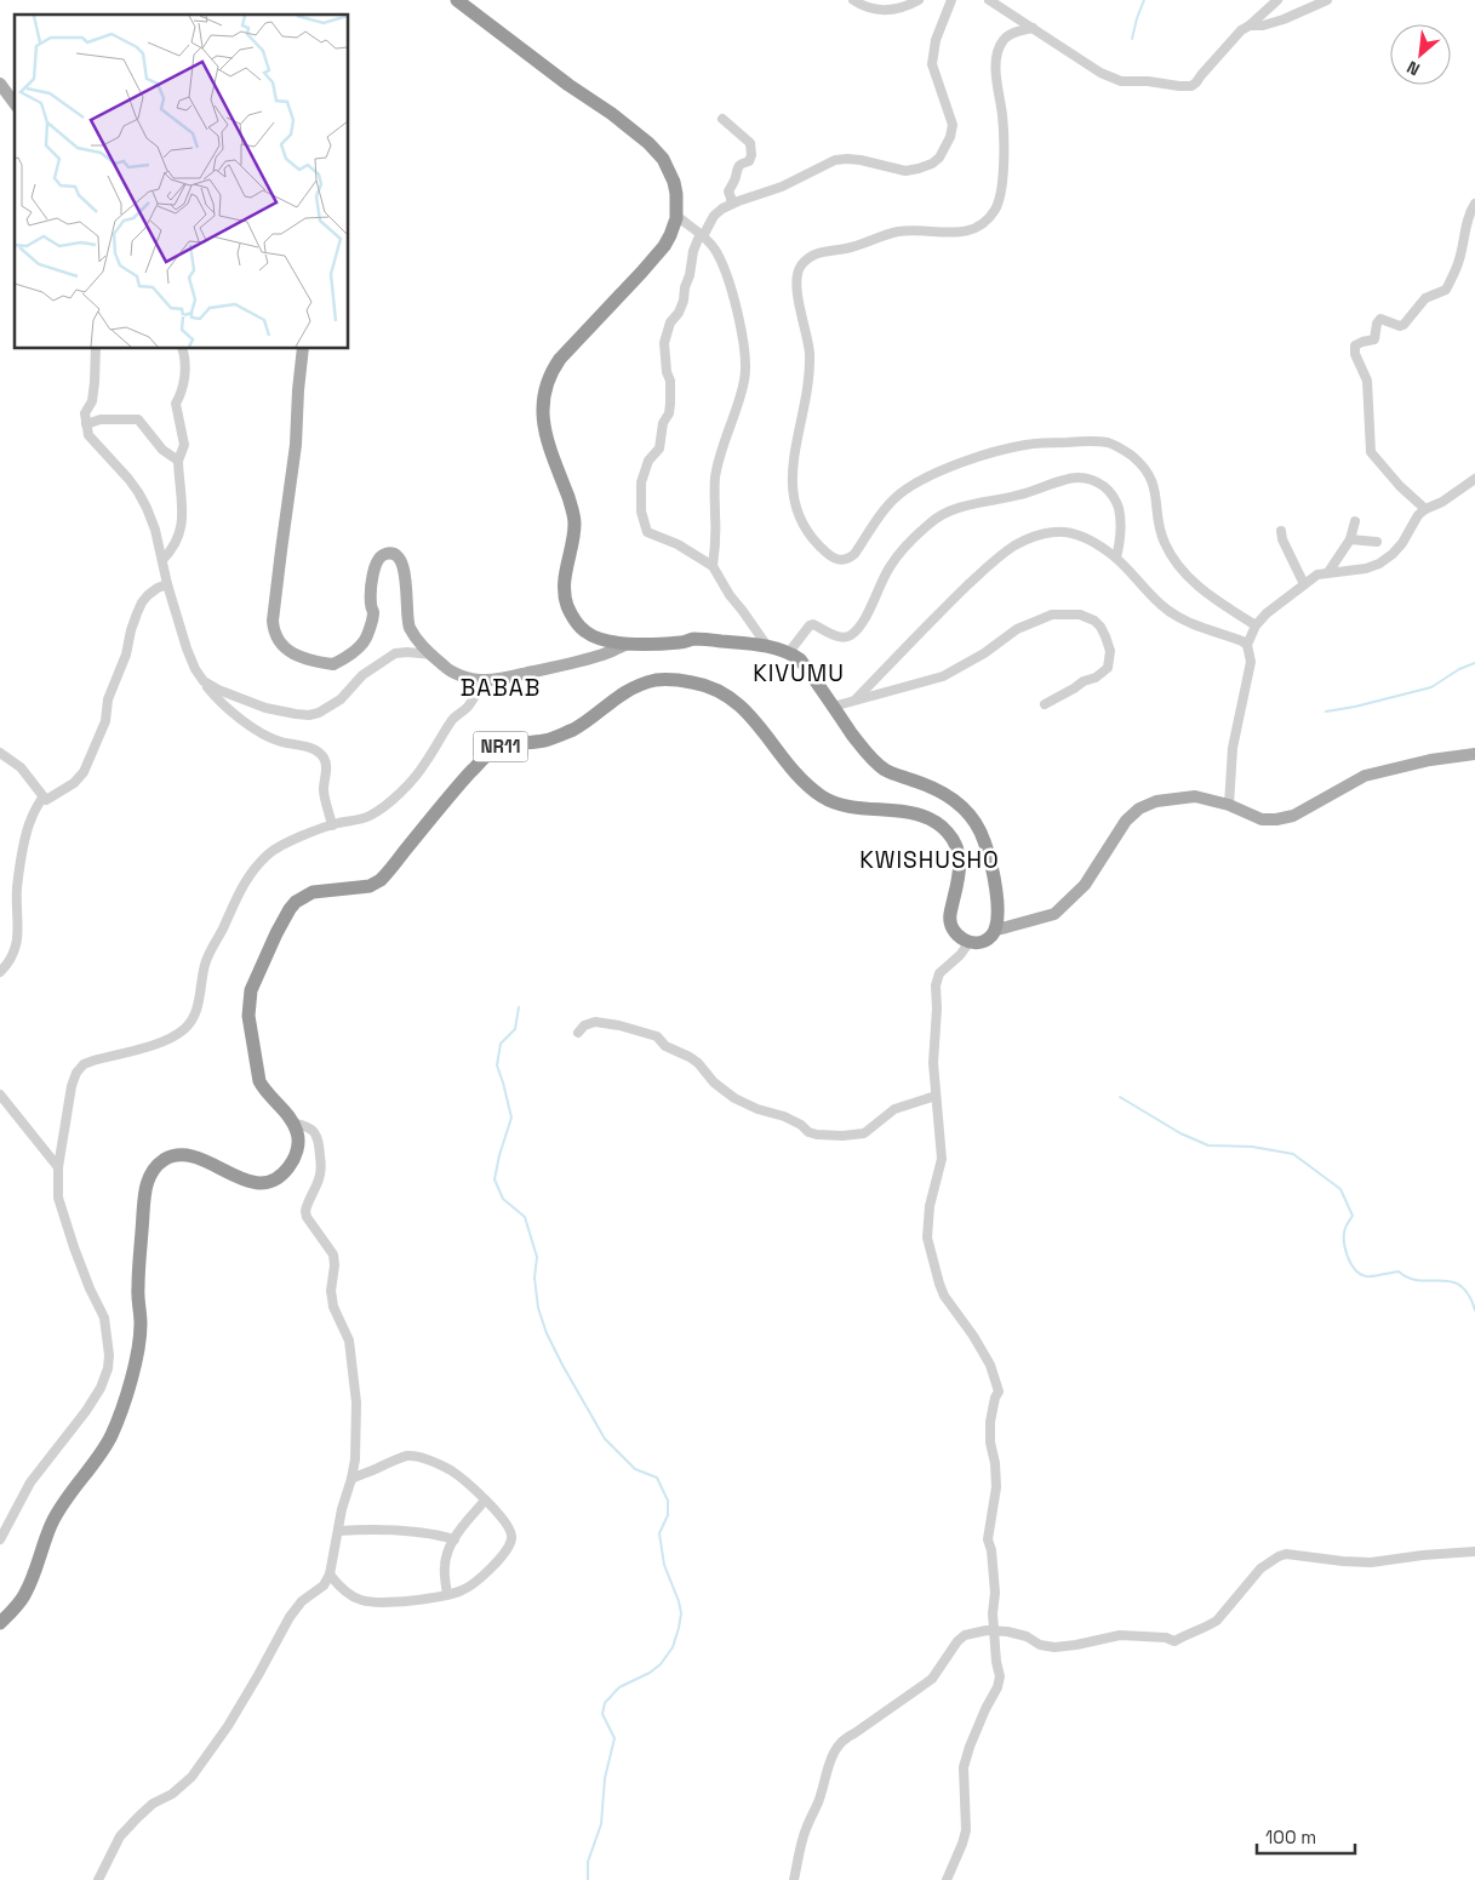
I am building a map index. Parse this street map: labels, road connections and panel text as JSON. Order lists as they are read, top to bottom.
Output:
{
  "streets": {
    "highway": ["NR11"]
  },
  "districts": ["KIVUMU", "BABAB", "KWISHUSHO"],
  "scale_bar": "100 m",
  "north": "bottom left"
}
